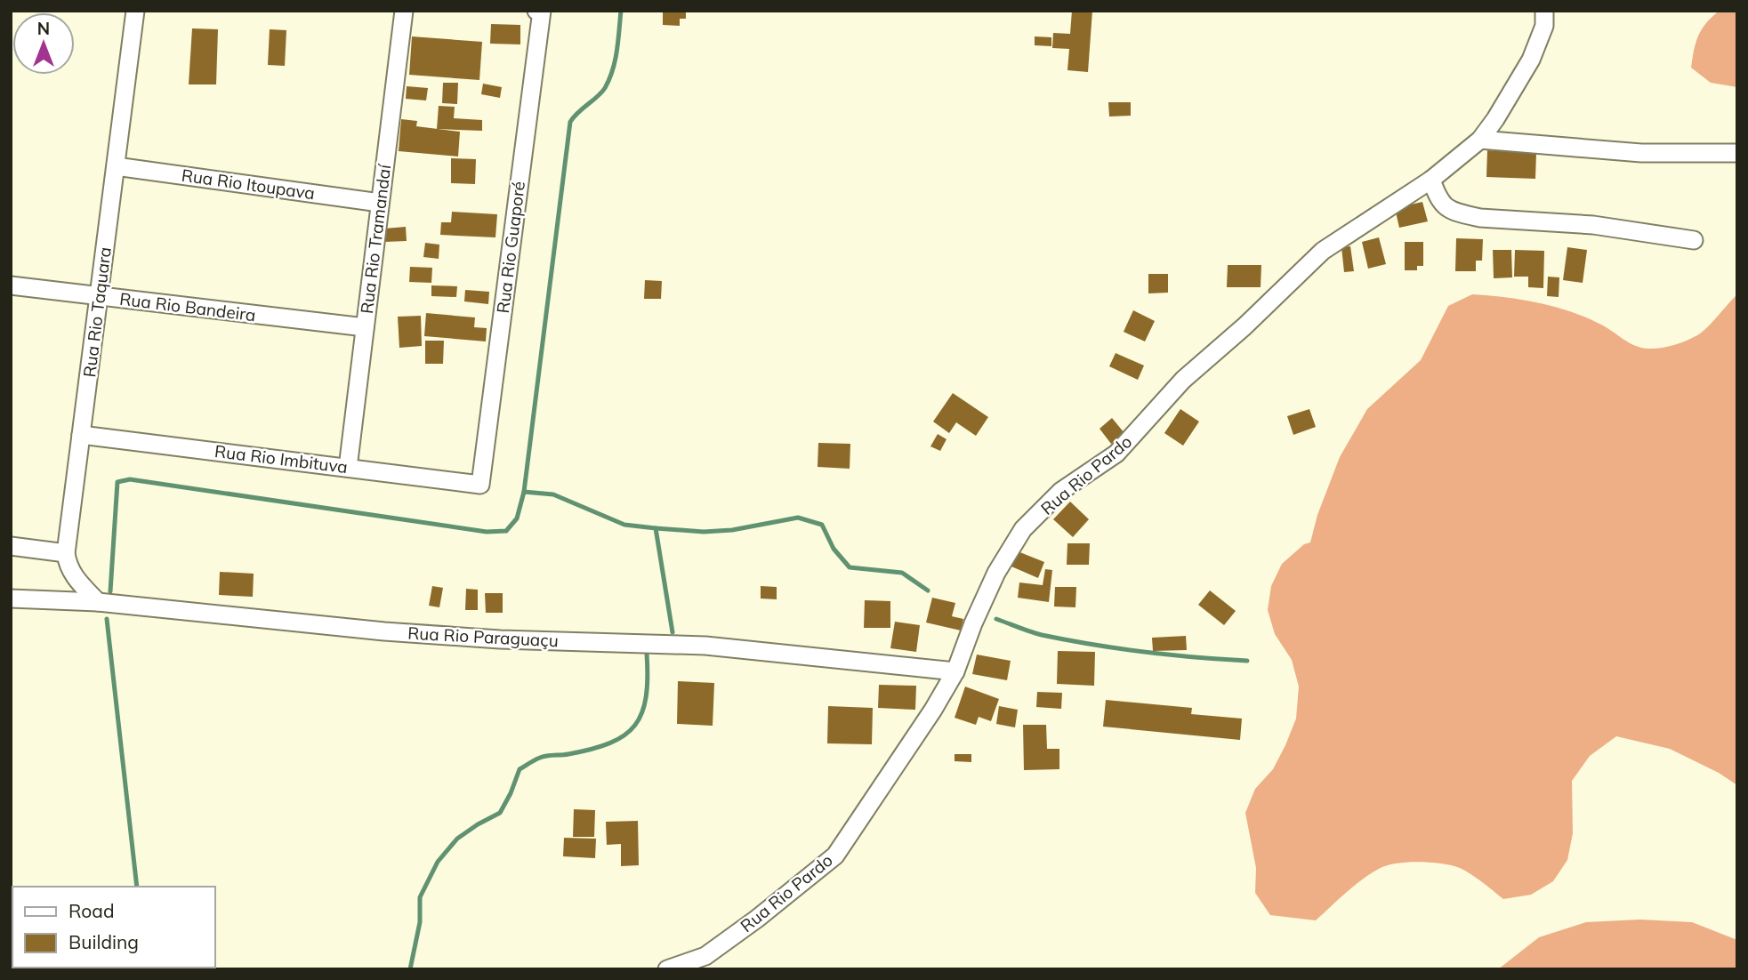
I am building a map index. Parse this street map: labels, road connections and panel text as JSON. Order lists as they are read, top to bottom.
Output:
{
  "streets": {
    "street": [
      "Rua Rio Itoupava",
      "Rua Rio Tramandaí",
      "Rua Rio Guaporé",
      "Rua Rio Bandeira",
      "Rua Rio Taquara",
      "Rua Rio Imbituva",
      "Rua Rio Pardo",
      "Rua Rio Paraguaçu"
    ]
  },
  "crossings": [
    ["Rua Rio Itoupava", "Rua Rio Tramandaí"],
    ["Rua Rio Itoupava", "Rua Rio Taquara"],
    ["Rua Rio Tramandaí", "Rua Rio Bandeira"],
    ["Rua Rio Tramandaí", "Rua Rio Imbituva"],
    ["Rua Rio Guaporé", "Rua Rio Imbituva"],
    ["Rua Rio Bandeira", "Rua Rio Taquara"],
    ["Rua Rio Taquara", "Rua Rio Imbituva"],
    ["Rua Rio Pardo", "Rua Rio Paraguaçu"]
  ],
  "legend": ["Road", "Building"],
  "north": "top"
}
